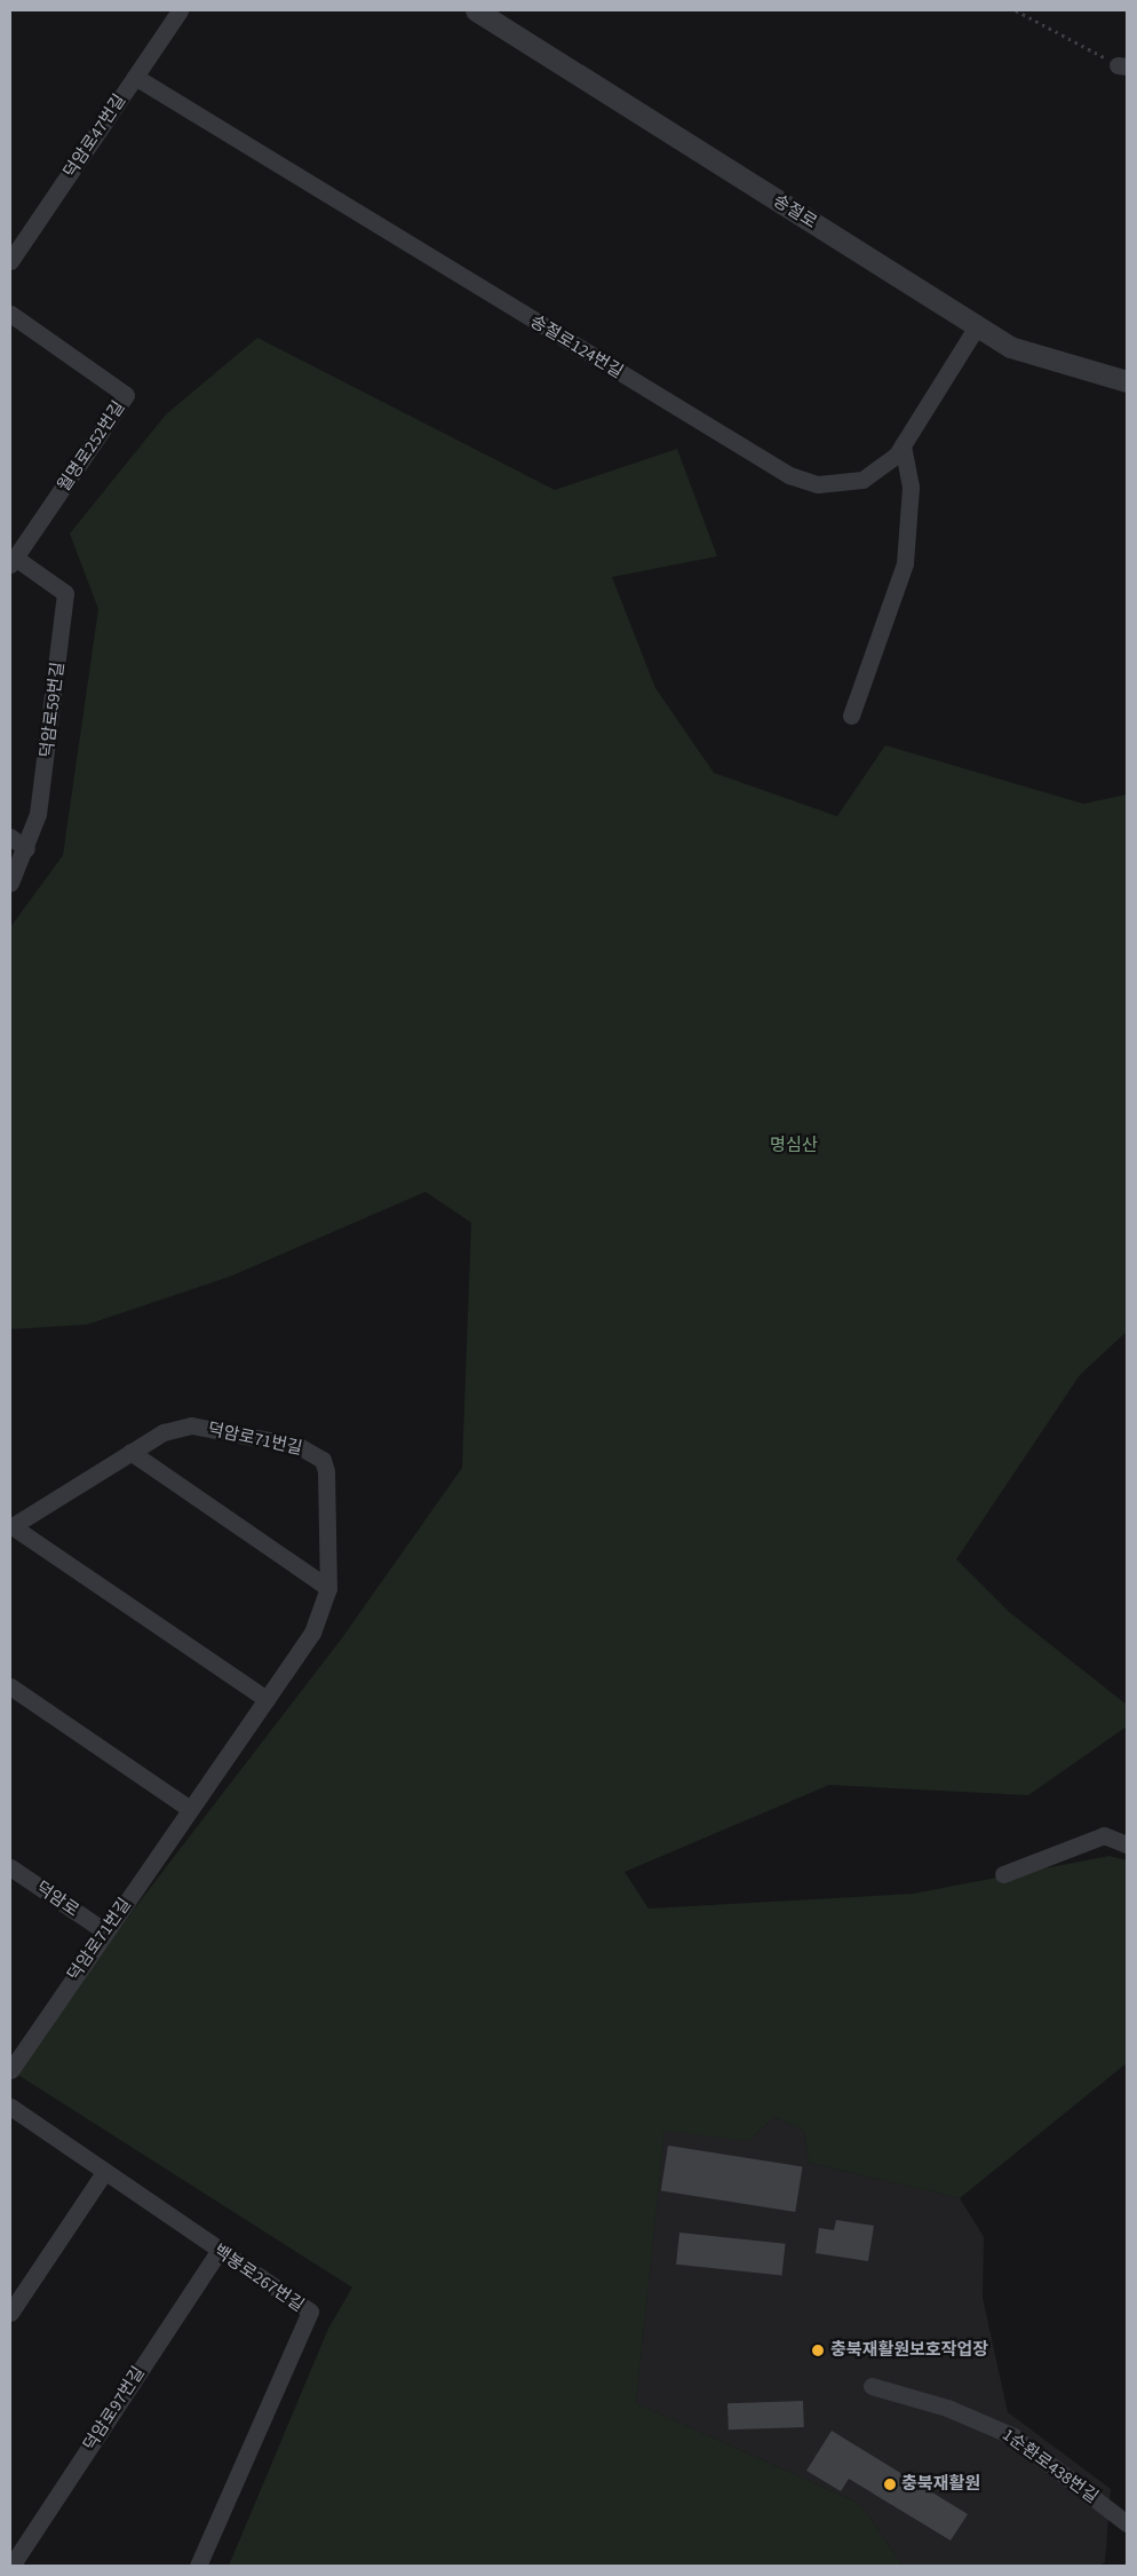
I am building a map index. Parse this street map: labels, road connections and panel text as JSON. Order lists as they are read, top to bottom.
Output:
{
  "streets": {
    "street": [
      "덕암로47번길",
      "송절로",
      "송절로124번길",
      "월명로252번길",
      "덕암로59번길",
      "덕암로71번길",
      "덕암로",
      "백봉로267번길",
      "덕암로97번길",
      "1순환로438번길"
    ]
  },
  "crossings": [
    ["덕암로47번길", "송절로124번길"],
    ["송절로", "송절로124번길"],
    ["월명로252번길", "덕암로59번길"],
    ["덕암로71번길", "덕암로"],
    ["백봉로267번길", "덕암로97번길"]
  ],
  "parks": ["명심산"],
  "places": ["충북재활원보호작업장", "충북재활원"]
}
